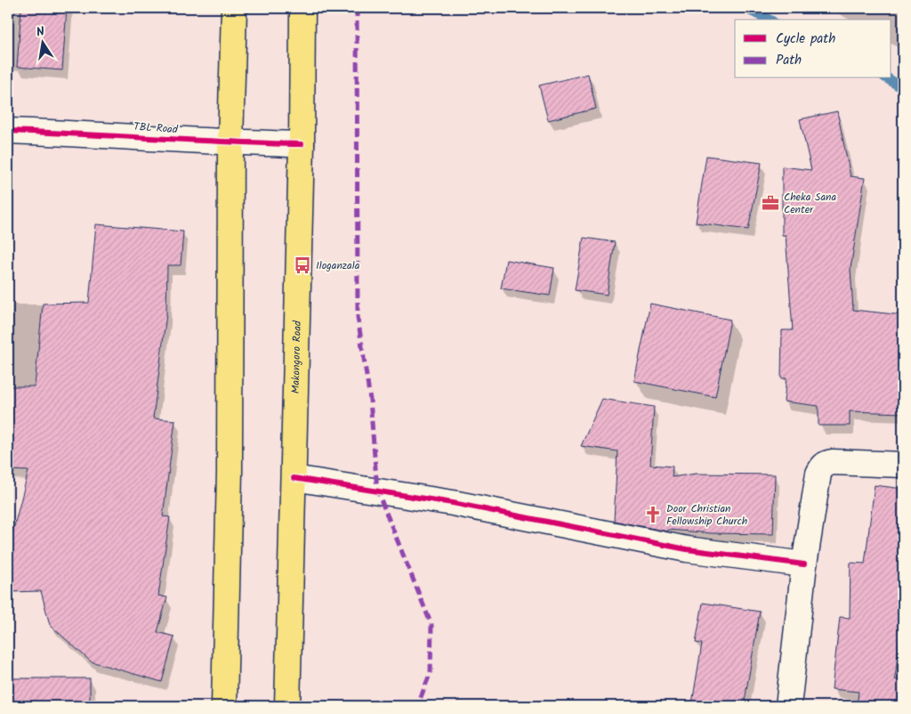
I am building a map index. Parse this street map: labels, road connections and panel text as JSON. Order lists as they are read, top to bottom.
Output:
{
  "streets": {
    "main road": ["Makongoro Road"],
    "street": ["TBL Road"]
  },
  "crossings": [
    ["TBL Road", "Makongoro Road"]
  ],
  "places": {
    "office": ["Cheka Sana Center"],
    "bus stop": ["Iloganzala"],
    "church": ["Door Christian Fellowship Church"]
  },
  "legend": ["Cycle path", "Path"],
  "north": "top"
}
